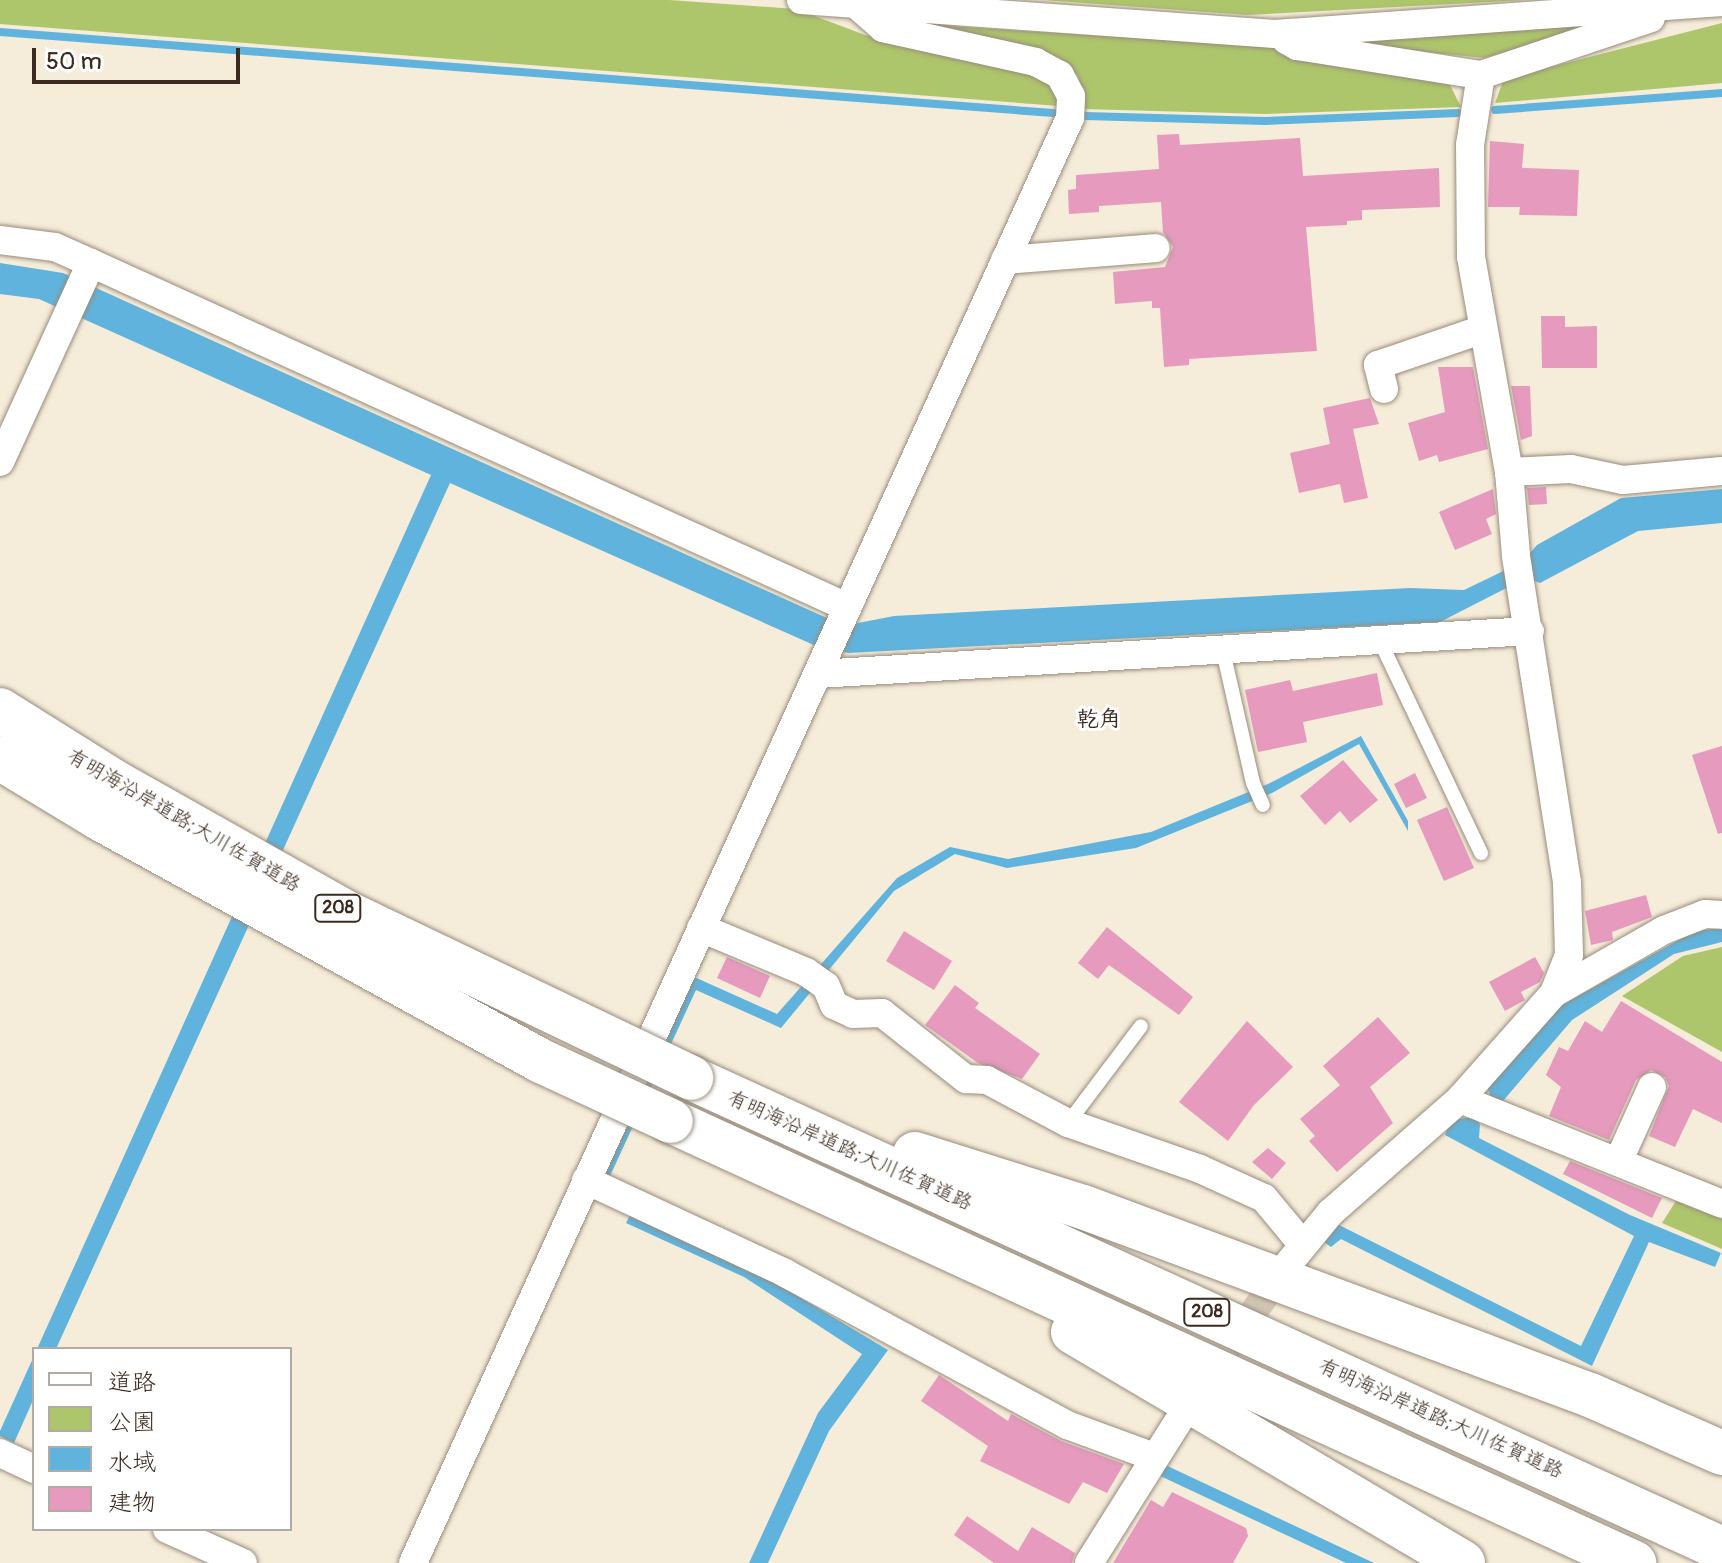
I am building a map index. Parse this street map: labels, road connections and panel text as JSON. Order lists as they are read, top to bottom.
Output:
{
  "streets": {
    "highway": ["有明海沿岸道路;大川佐賀道路", "208"]
  },
  "districts": ["乾角"],
  "legend": [
    "道路",
    "公園",
    "水域",
    "建物"
  ],
  "scale_bar": "50 m"
}
